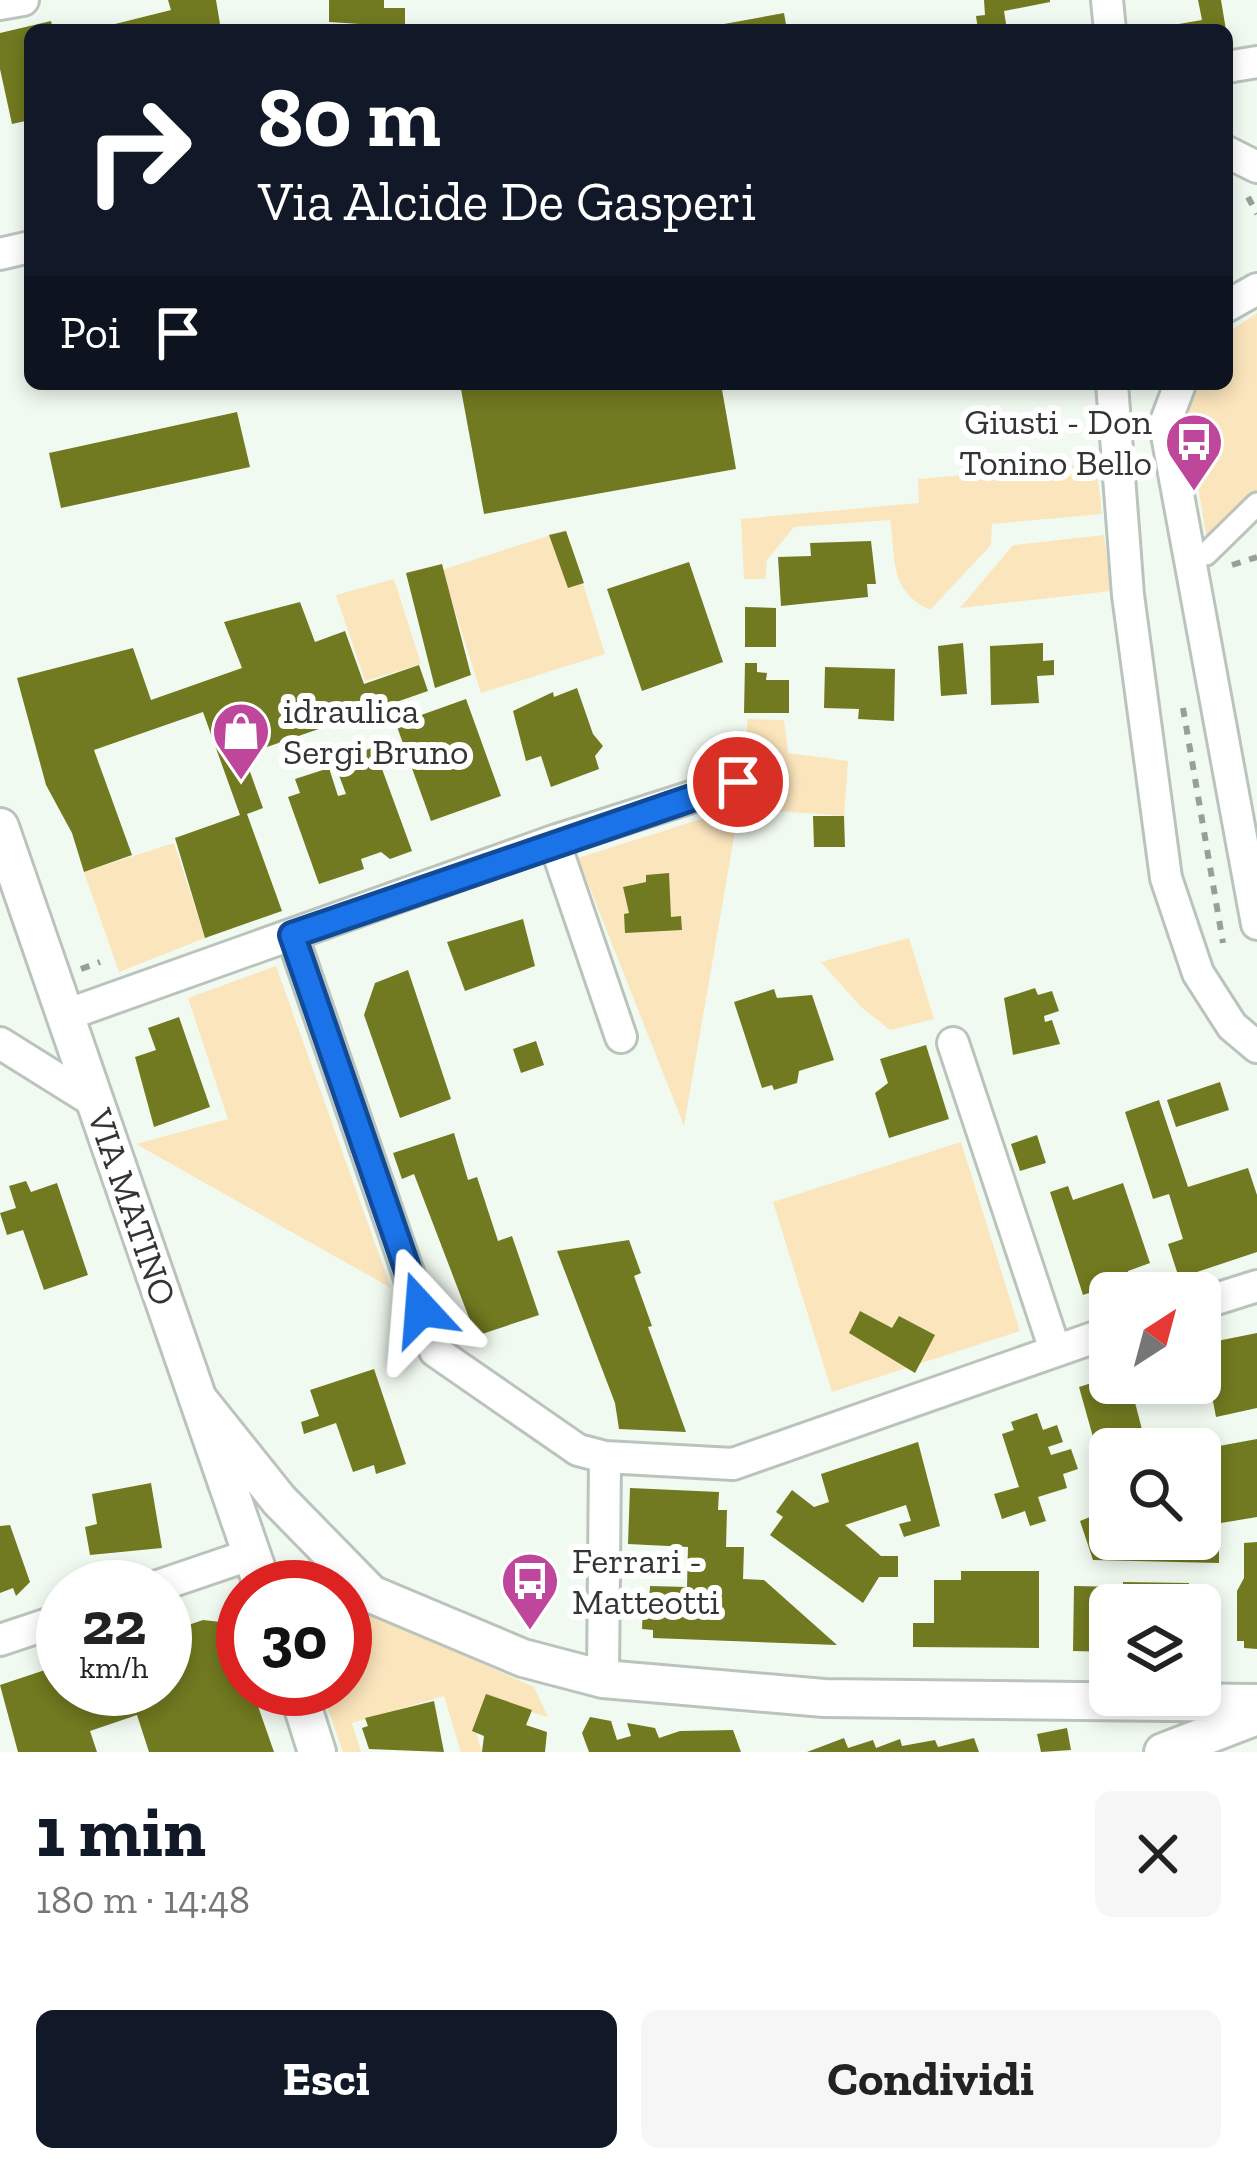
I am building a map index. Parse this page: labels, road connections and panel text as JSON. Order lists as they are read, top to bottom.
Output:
{
  "streets": {
    "street": ["VIA MATINO"]
  },
  "places": {
    "bus stop": ["Giusti - Don Tonino Bello", "Ferrari - Matteotti"],
    "shop": ["idraulica Sergi Bruno"]
  },
  "north": "top right",
  "page": {
    "turn": ["80 m", "Via Alcide De Gasperi"],
    "then": "Poi",
    "speed": "22 km/h",
    "limit": "30",
    "heading": ["1 min", "180 m · 14:48"],
    "buttons": ["Esci", "Condividi"]
  }
}
